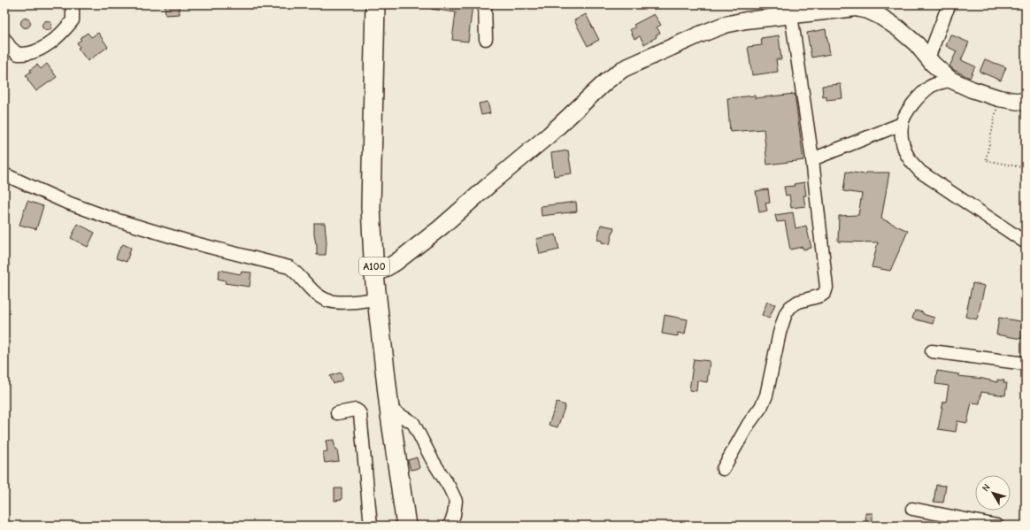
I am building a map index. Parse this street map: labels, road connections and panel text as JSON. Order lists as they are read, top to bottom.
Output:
{
  "streets": {
    "highway": ["A100"]
  },
  "north": "top left"
}
